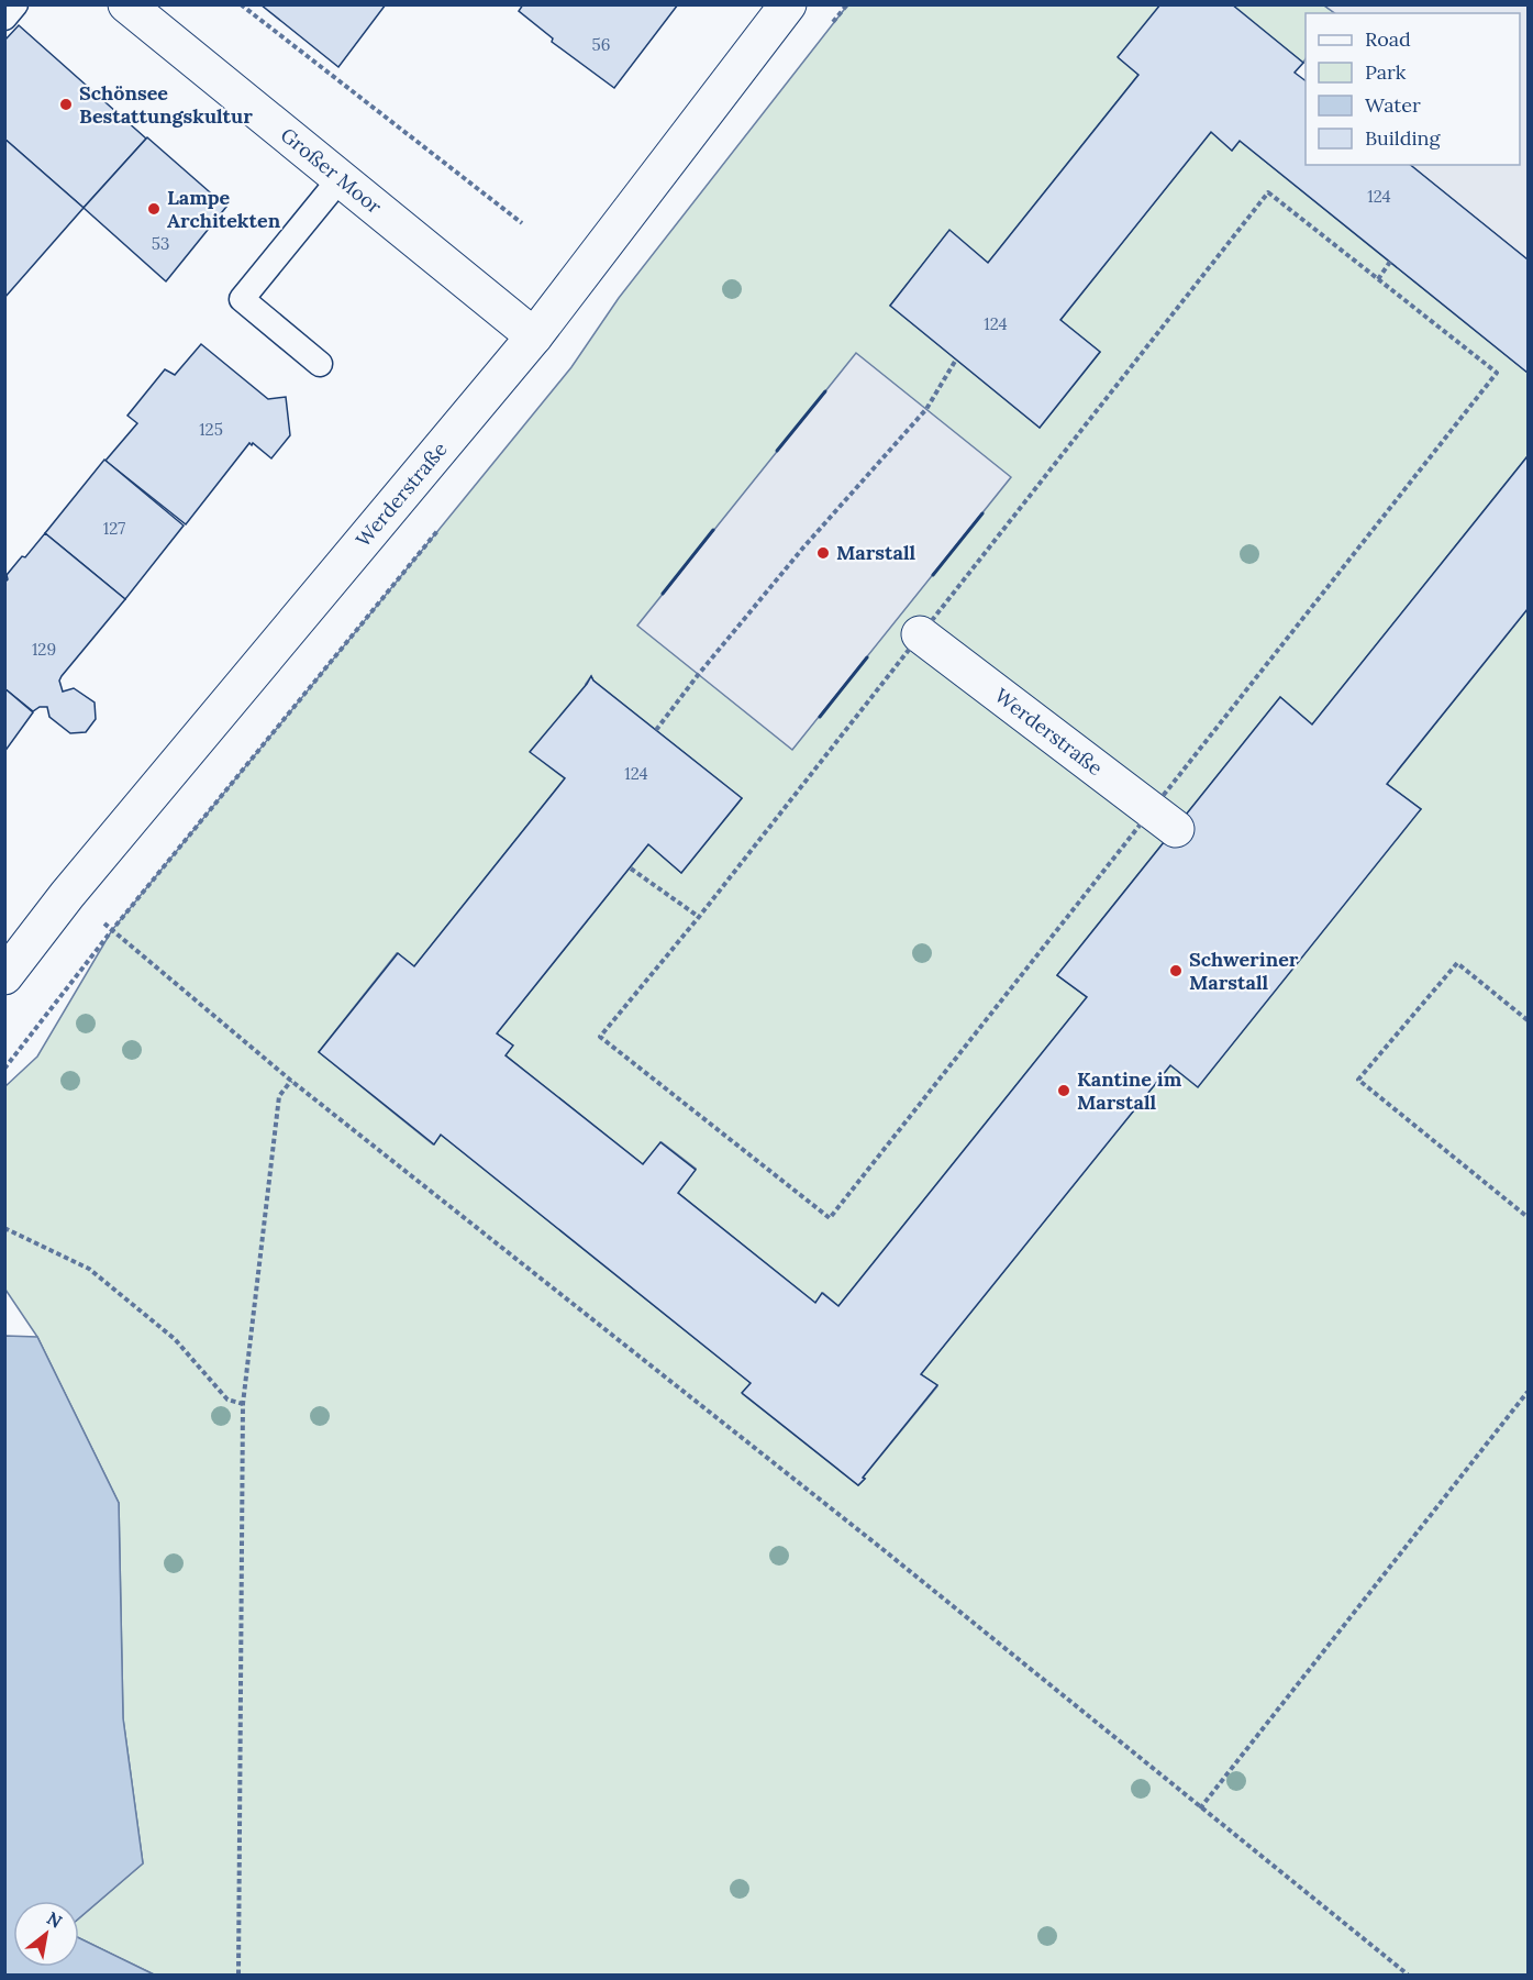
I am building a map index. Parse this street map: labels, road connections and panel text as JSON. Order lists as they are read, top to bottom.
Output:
{
  "streets": {
    "street": ["Großer Moor", "Werderstraße"]
  },
  "crossings": [
    ["Großer Moor", "Werderstraße"]
  ],
  "places": [
    "Schönsee Bestattungskultur",
    "Lampe Architekten",
    "Marstall",
    "Schweriner Marstall",
    "Kantine im Marstall"
  ],
  "house_numbers": [
    "56",
    "124",
    "53",
    "124",
    "125",
    "127",
    "129",
    "124"
  ],
  "legend": [
    "Road",
    "Park",
    "Water",
    "Building"
  ],
  "north": "top right"
}
